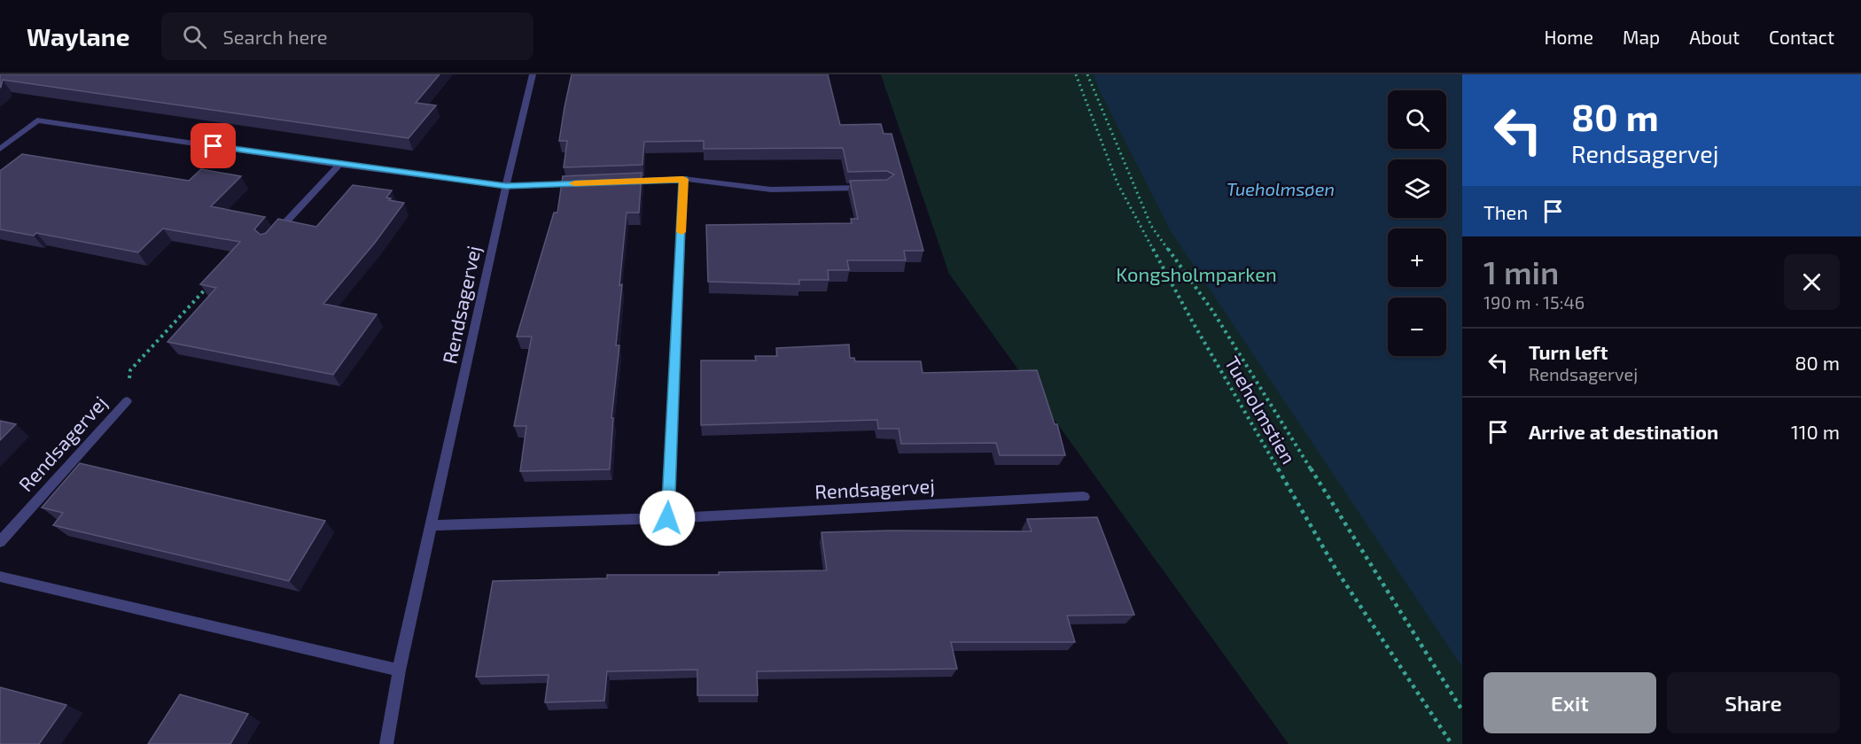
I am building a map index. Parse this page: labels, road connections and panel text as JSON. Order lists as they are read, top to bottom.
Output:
{
  "streets": {
    "street": ["Rendsagervej"],
    "path": ["Tueholmstien"]
  },
  "water": ["Tueholmsøen"],
  "parks": ["Kongsholmparken"],
  "page": {
    "header": "Waylane",
    "search": "Search here",
    "nav": [
      "Home",
      "Map",
      "About",
      "Contact"
    ],
    "turn": ["80 m", "Rendsagervej"],
    "map_buttons": ["+", "−"],
    "then": "Then",
    "heading": ["1 min", "190 m · 15:46"],
    "list": [
      {
        "name": "Turn left",
        "note": "Rendsagervej",
        "value": "80 m"
      },
      {
        "name": "Arrive at destination",
        "value": "110 m"
      }
    ],
    "buttons": ["Exit", "Share"]
  }
}
